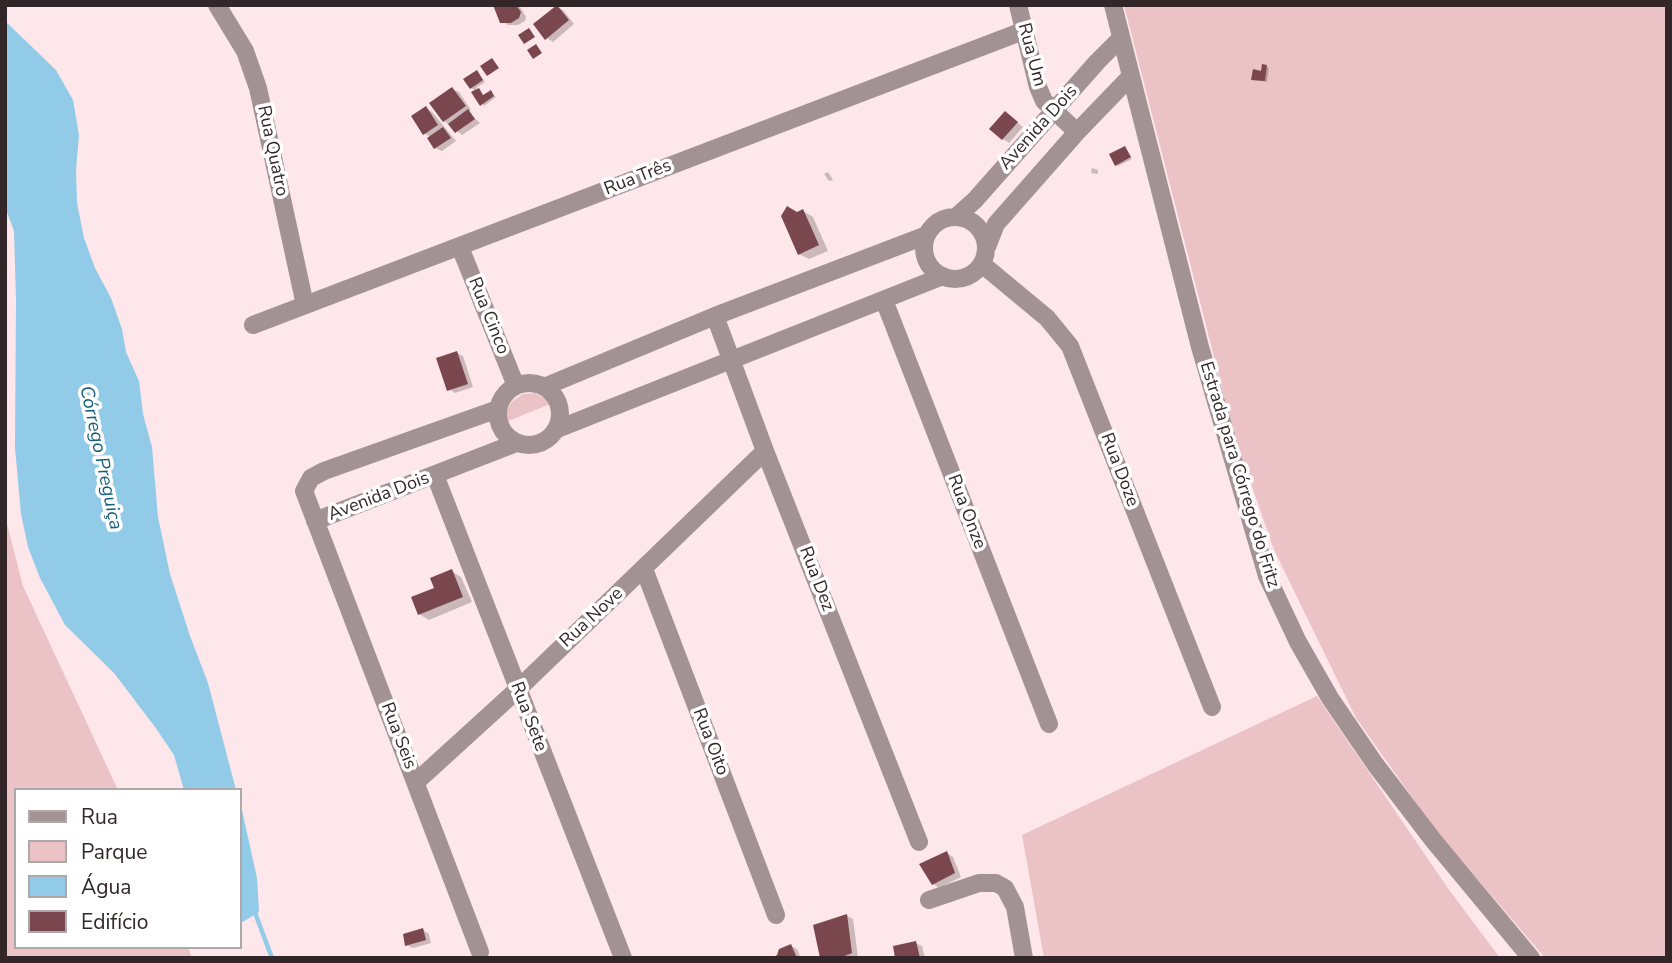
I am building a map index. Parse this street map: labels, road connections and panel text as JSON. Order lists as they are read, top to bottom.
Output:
{
  "streets": {
    "street": [
      "Rua Um",
      "Avenida Dois",
      "Rua Quatro",
      "Rua Três",
      "Rua Cinco",
      "Rua Doze",
      "Estrada para Córrego do Fritz",
      "Rua Onze",
      "Rua Dez",
      "Rua Nove",
      "Rua Sete",
      "Rua Seis",
      "Rua Oito"
    ]
  },
  "crossings": [
    ["Rua Um", "Avenida Dois"],
    ["Rua Um", "Rua Três"],
    ["Avenida Dois", "Rua Cinco"],
    ["Avenida Dois", "Rua Doze"],
    ["Avenida Dois", "Estrada para Córrego do Fritz"],
    ["Avenida Dois", "Rua Onze"],
    ["Avenida Dois", "Rua Dez"],
    ["Avenida Dois", "Rua Sete"],
    ["Avenida Dois", "Rua Seis"],
    ["Rua Quatro", "Rua Três"],
    ["Rua Três", "Rua Cinco"],
    ["Rua Dez", "Rua Nove"],
    ["Rua Nove", "Rua Sete"],
    ["Rua Nove", "Rua Seis"],
    ["Rua Nove", "Rua Oito"]
  ],
  "water": ["Córrego Preguiça"],
  "legend": [
    "Rua",
    "Parque",
    "Água",
    "Edifício"
  ]
}
